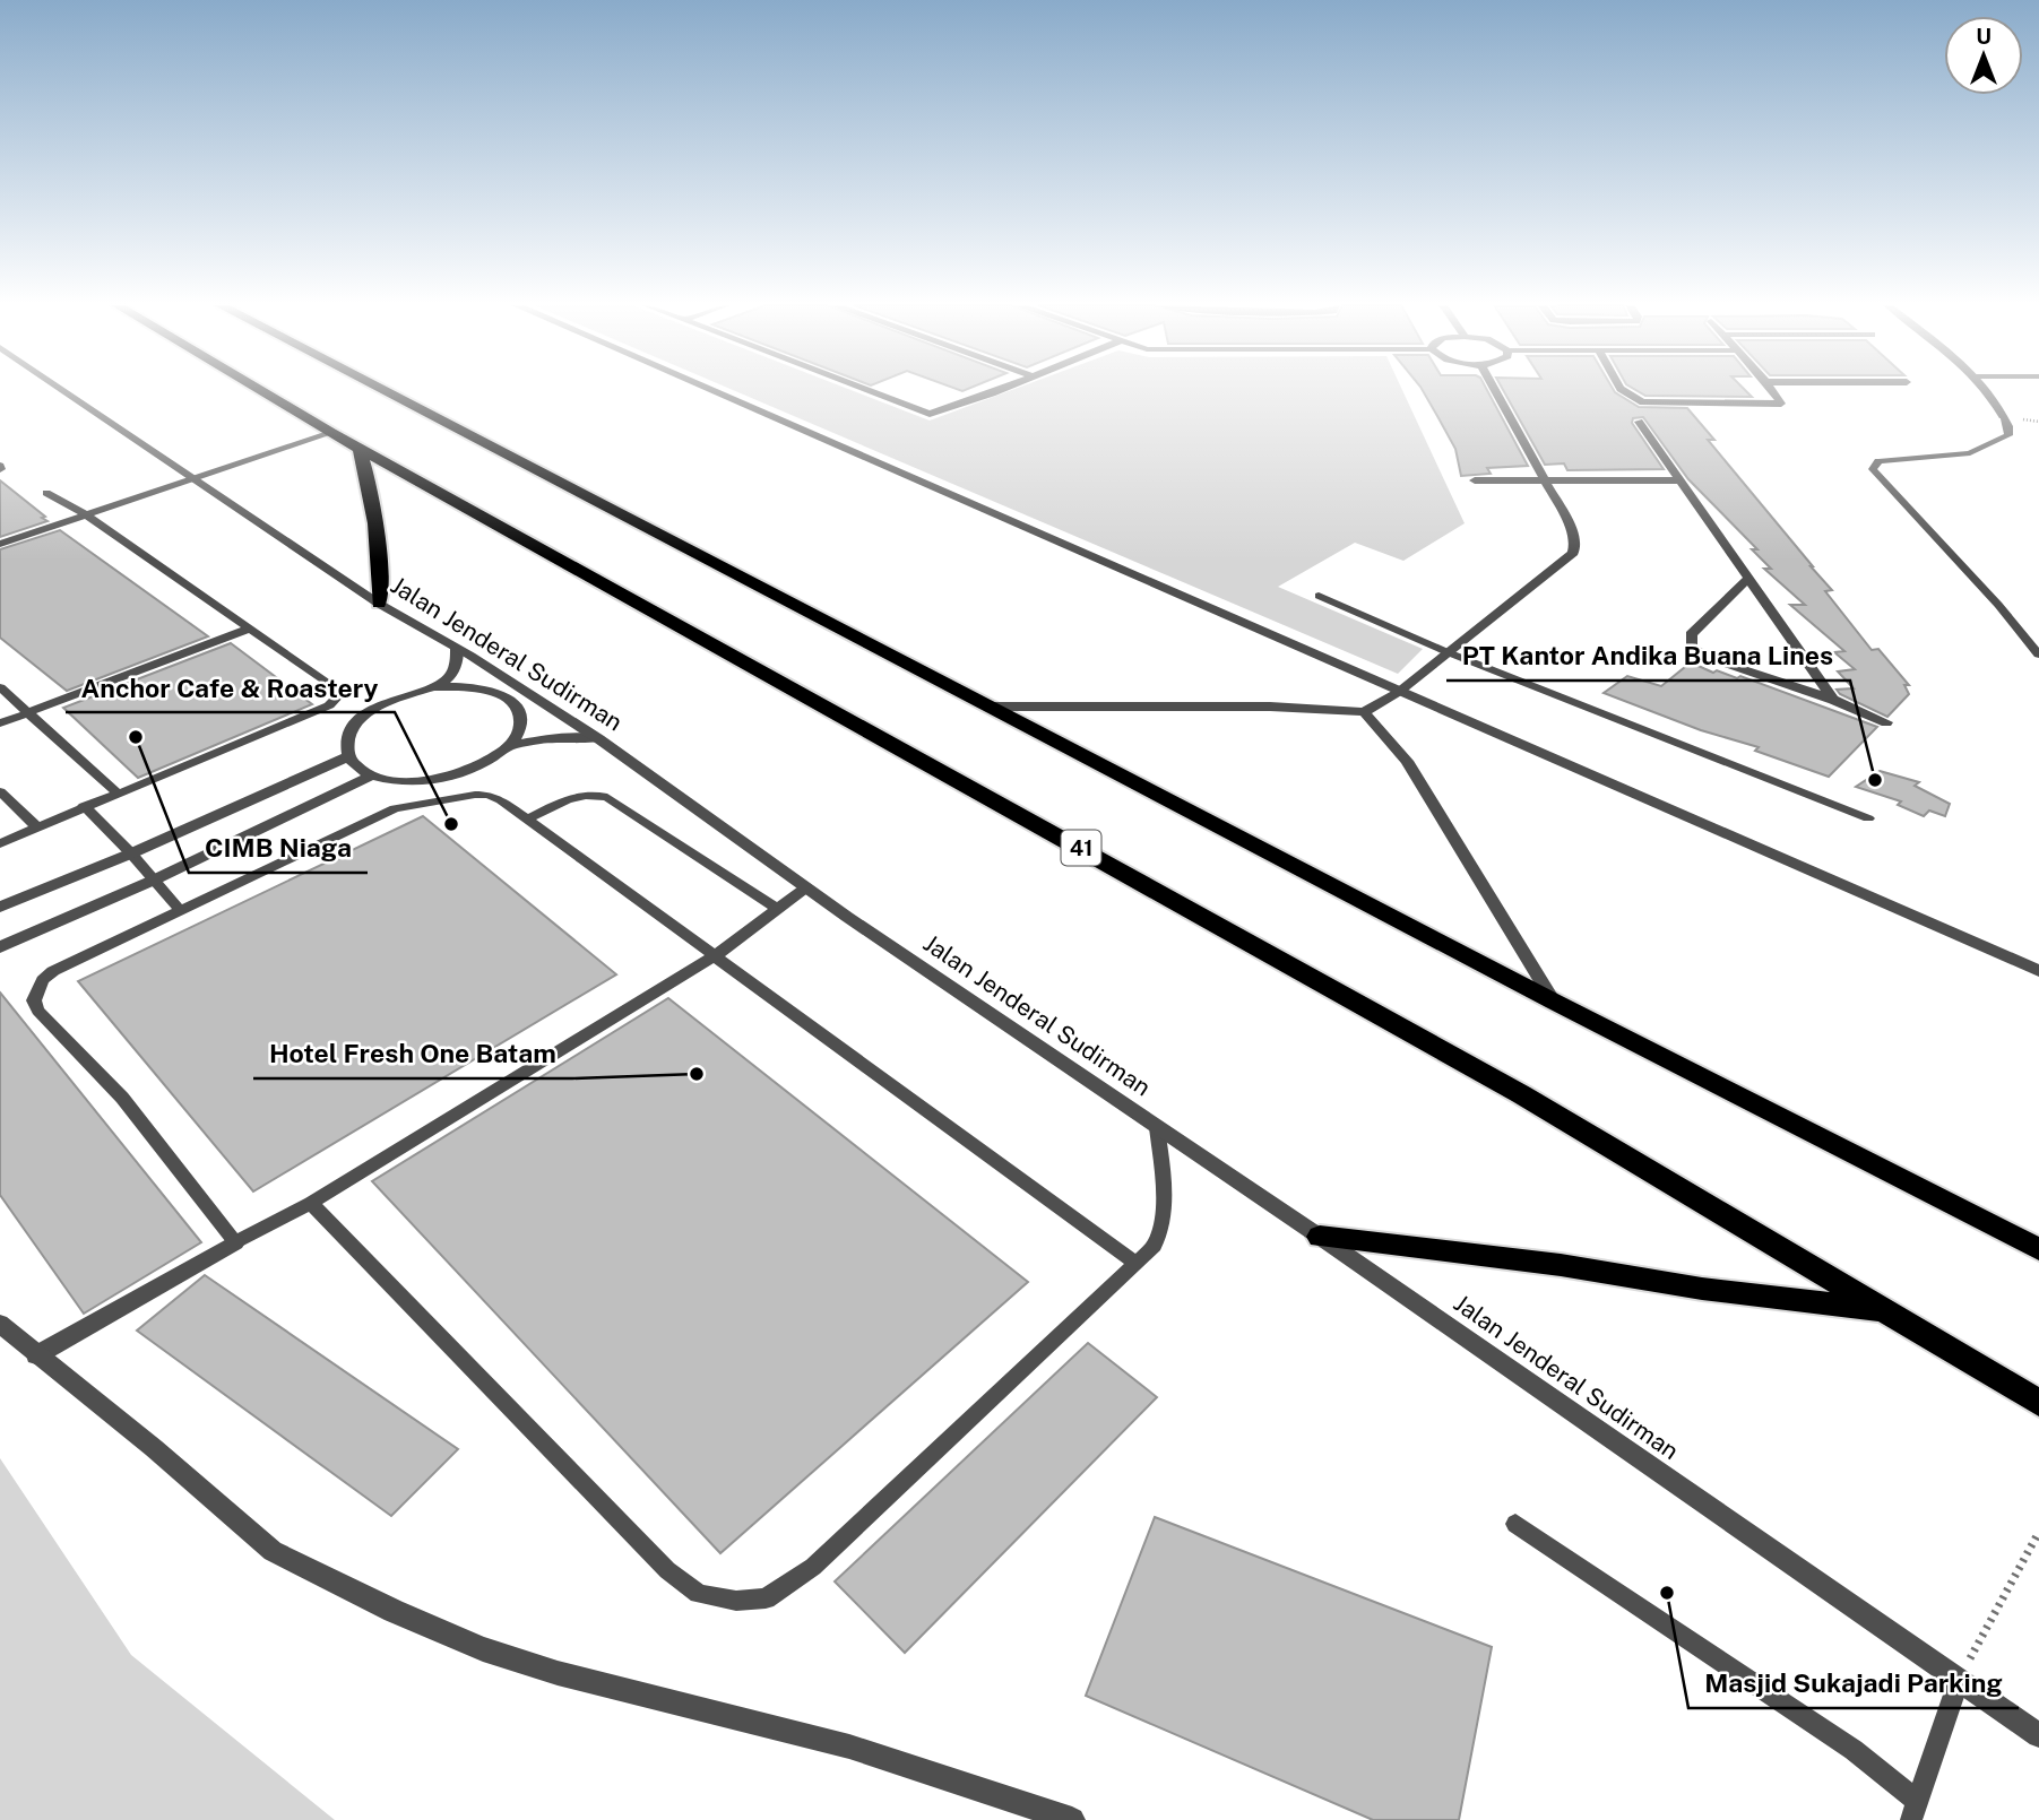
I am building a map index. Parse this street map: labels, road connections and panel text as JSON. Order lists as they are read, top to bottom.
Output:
{
  "streets": {
    "highway": ["41"],
    "street": ["Jalan Jenderal Sudirman"]
  },
  "places": [
    "CIMB Niaga",
    "PT Kantor Andika Buana Lines",
    "Anchor Cafe & Roastery",
    "Hotel Fresh One Batam",
    "Masjid Sukajadi Parking"
  ],
  "north": "top"
}
